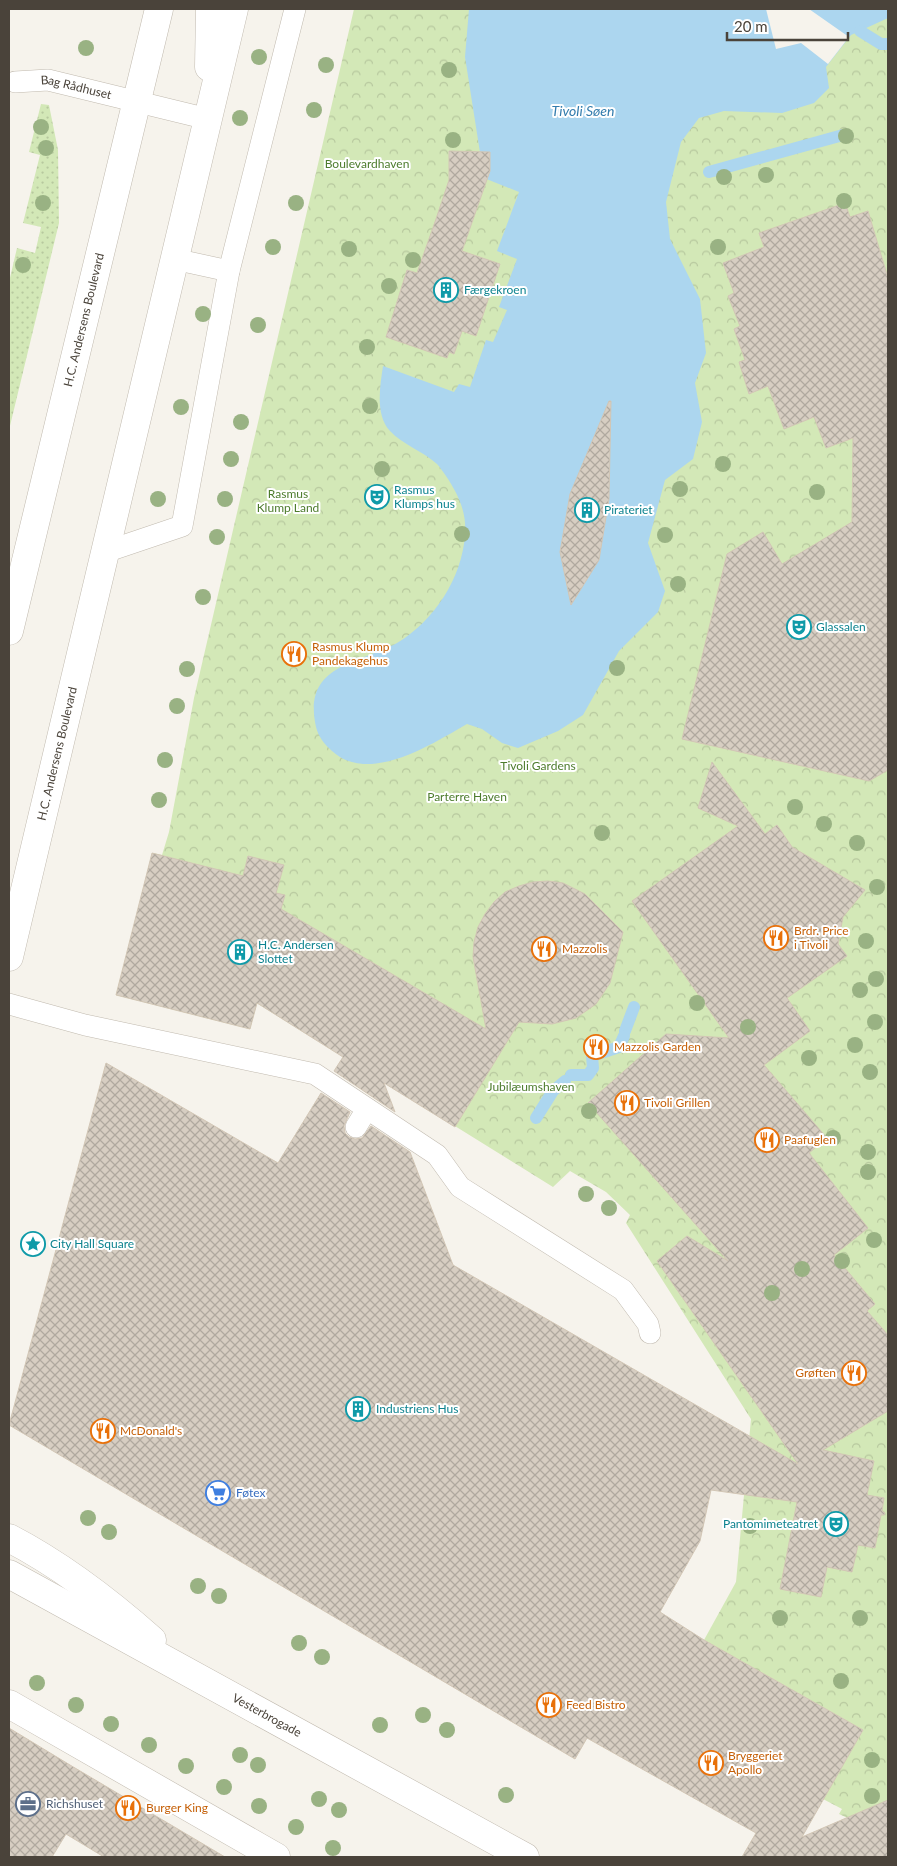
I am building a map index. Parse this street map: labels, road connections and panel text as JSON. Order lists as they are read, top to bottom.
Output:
{
  "streets": {
    "street": ["H.C. Andersens Boulevard", "Vesterbrogade"],
    "lane": ["Bag Rådhuset"]
  },
  "crossings": [
    ["Bag Rådhuset", "H.C. Andersens Boulevard"]
  ],
  "water": ["Tivoli Søen"],
  "parks": [
    "Boulevardhaven",
    "Rasmus Klump Land",
    "Tivoli Gardens",
    "Parterre Haven",
    "Jubilæumshaven"
  ],
  "places": {
    "building": [
      "Færgekroen",
      "Pirateriet",
      "H.C. Andersen Slottet",
      "Industriens Hus"
    ],
    "theatre": ["Rasmus Klumps hus", "Glassalen", "Pantomimeteatret"],
    "restaurant": [
      "Rasmus Klump Pandekagehus",
      "Brdr. Price i Tivoli",
      "Mazzolis",
      "Mazzolis Garden",
      "Tivoli Grillen",
      "Paafuglen",
      "Grøften",
      "McDonald's",
      "Feed Bistro",
      "Bryggeriet Apollo",
      "Burger King"
    ],
    "place": ["City Hall Square"],
    "supermarket": ["Føtex"],
    "office": ["Richshuset"]
  },
  "scale_bar": "20 m"
}
